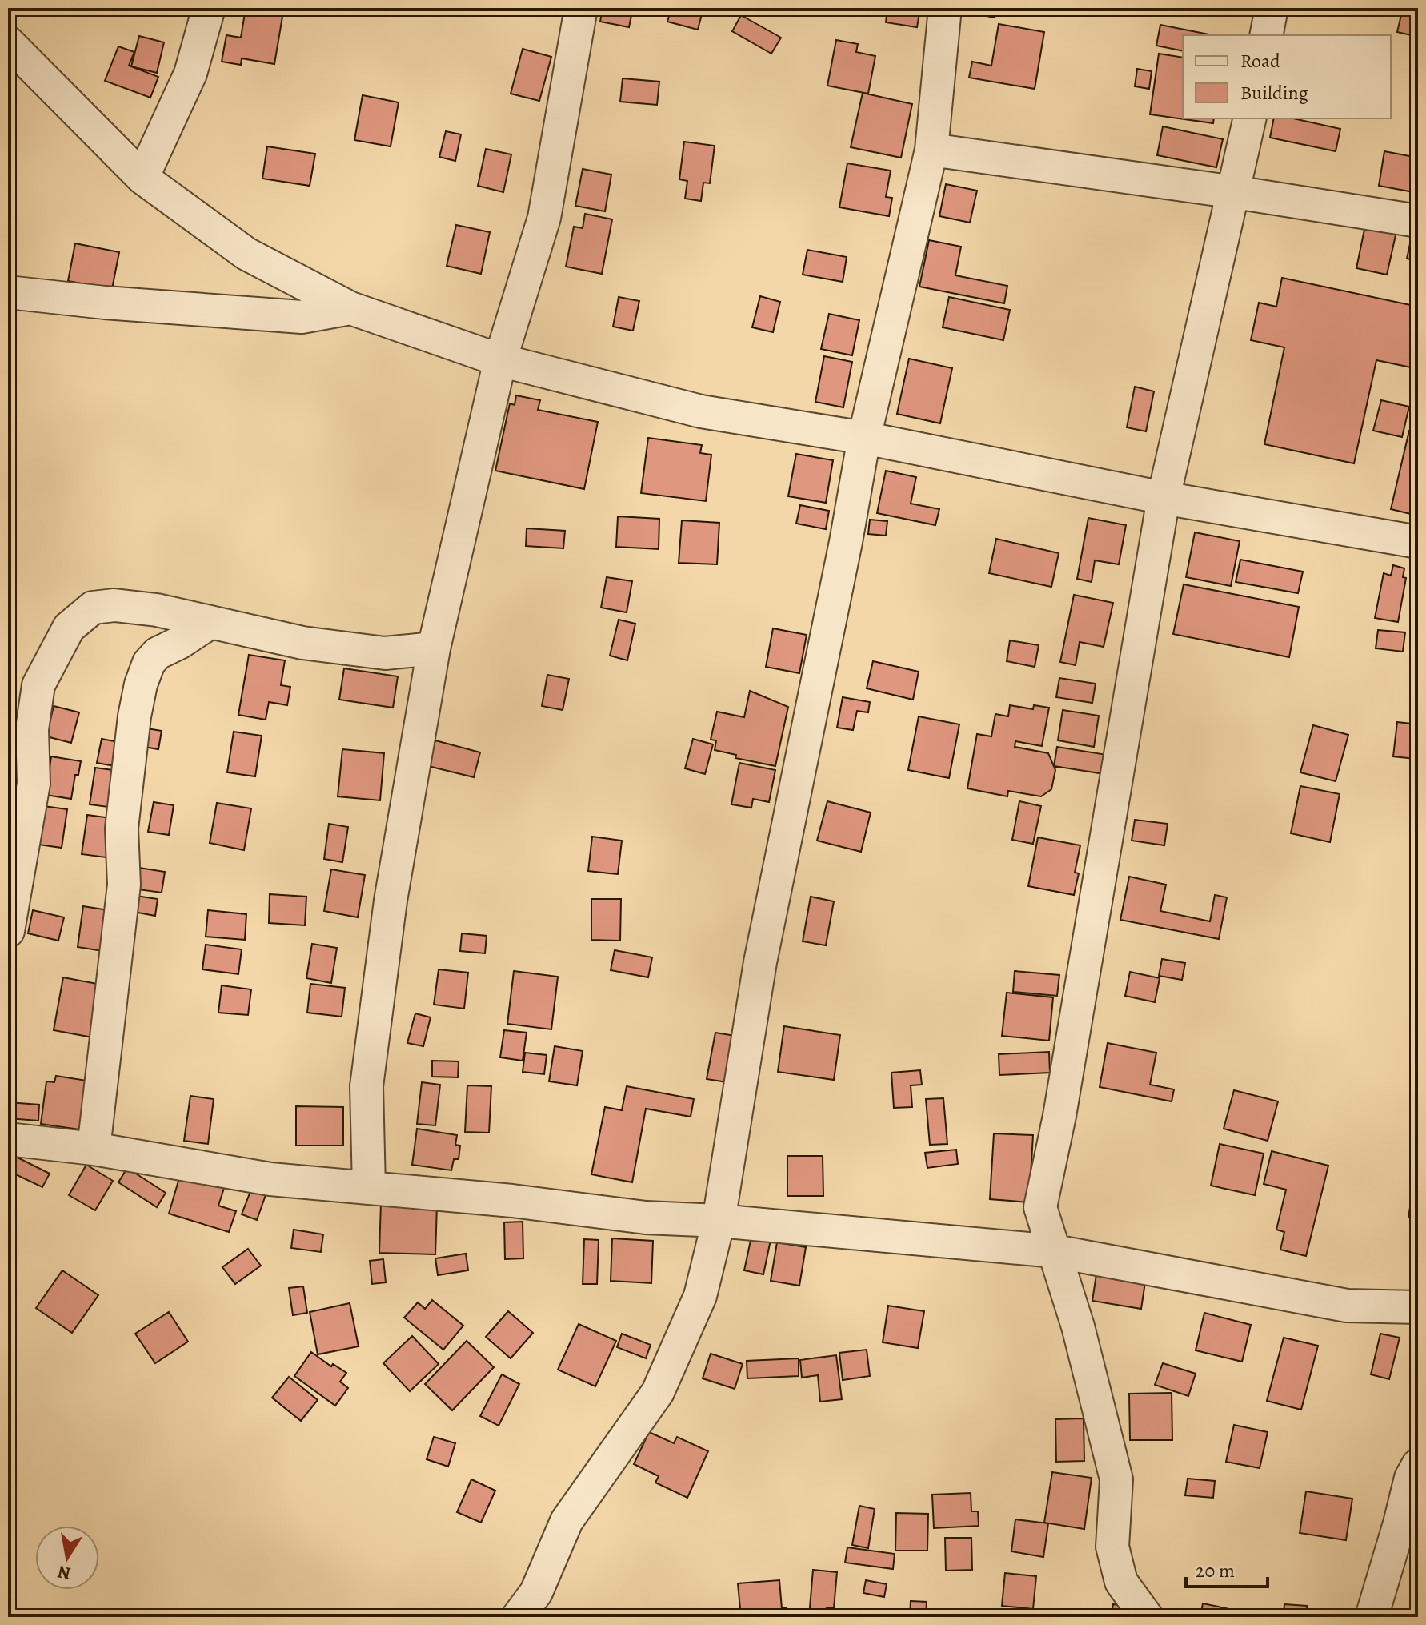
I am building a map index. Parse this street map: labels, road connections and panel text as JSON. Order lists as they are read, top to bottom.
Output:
{
  "legend": ["Road", "Building"],
  "scale_bar": "20 m",
  "north": "bottom"
}
